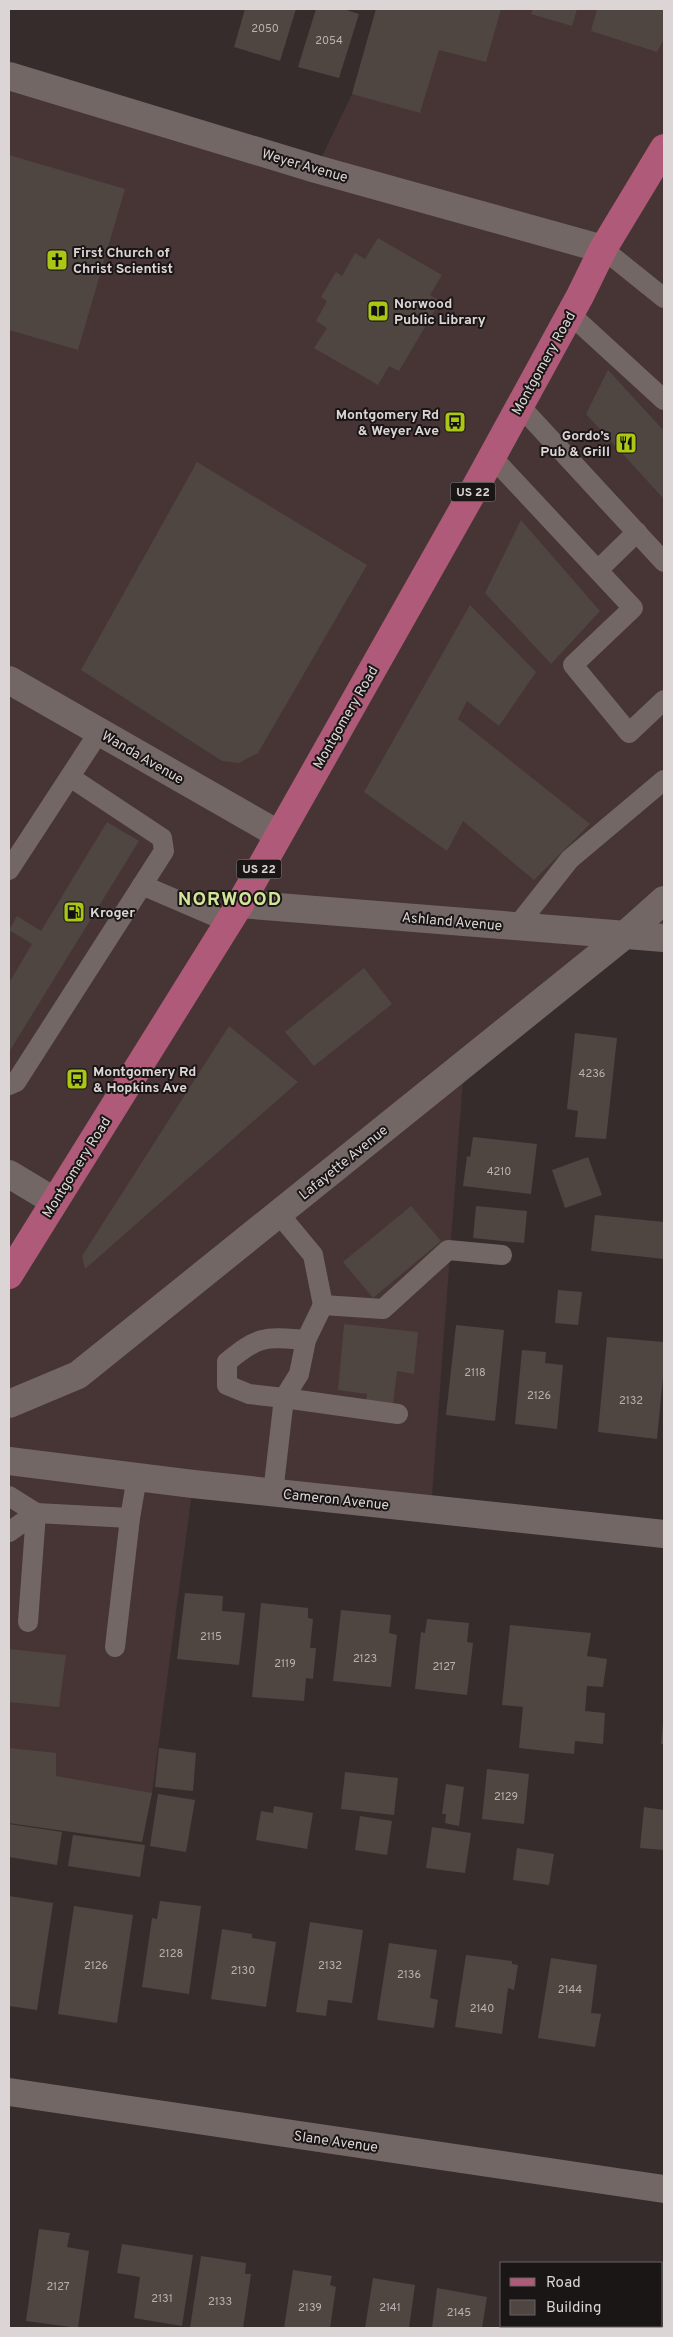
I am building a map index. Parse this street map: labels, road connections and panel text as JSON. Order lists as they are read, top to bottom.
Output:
{
  "streets": {
    "main road": ["Montgomery Road", "US 22"],
    "street": [
      "Weyer Avenue",
      "Wanda Avenue",
      "Ashland Avenue",
      "Lafayette Avenue",
      "Cameron Avenue",
      "Slane Avenue"
    ]
  },
  "crossings": [
    ["Weyer Avenue", "Montgomery Road"],
    ["Montgomery Road", "Wanda Avenue"],
    ["Montgomery Road", "Ashland Avenue"],
    ["Ashland Avenue", "Lafayette Avenue"]
  ],
  "districts": ["NORWOOD"],
  "places": {
    "church": ["First Church of Christ Scientist"],
    "library": ["Norwood Public Library"],
    "bus stop": ["Montgomery Rd & Weyer Ave", "Montgomery Rd & Hopkins Ave"],
    "restaurant": ["Gordo’s Pub & Grill"],
    "fuel station": ["Kroger"]
  },
  "house_numbers": [
    "2050",
    "2054",
    "4236",
    "4210",
    "2118",
    "2126",
    "2132",
    "2115",
    "2123",
    "2119",
    "2127",
    "2129",
    "2128",
    "2126",
    "2132",
    "2130",
    "2136",
    "2144",
    "2140",
    "2127",
    "2131",
    "2133",
    "2139",
    "2141",
    "2145"
  ],
  "legend": ["Road", "Building"]
}
